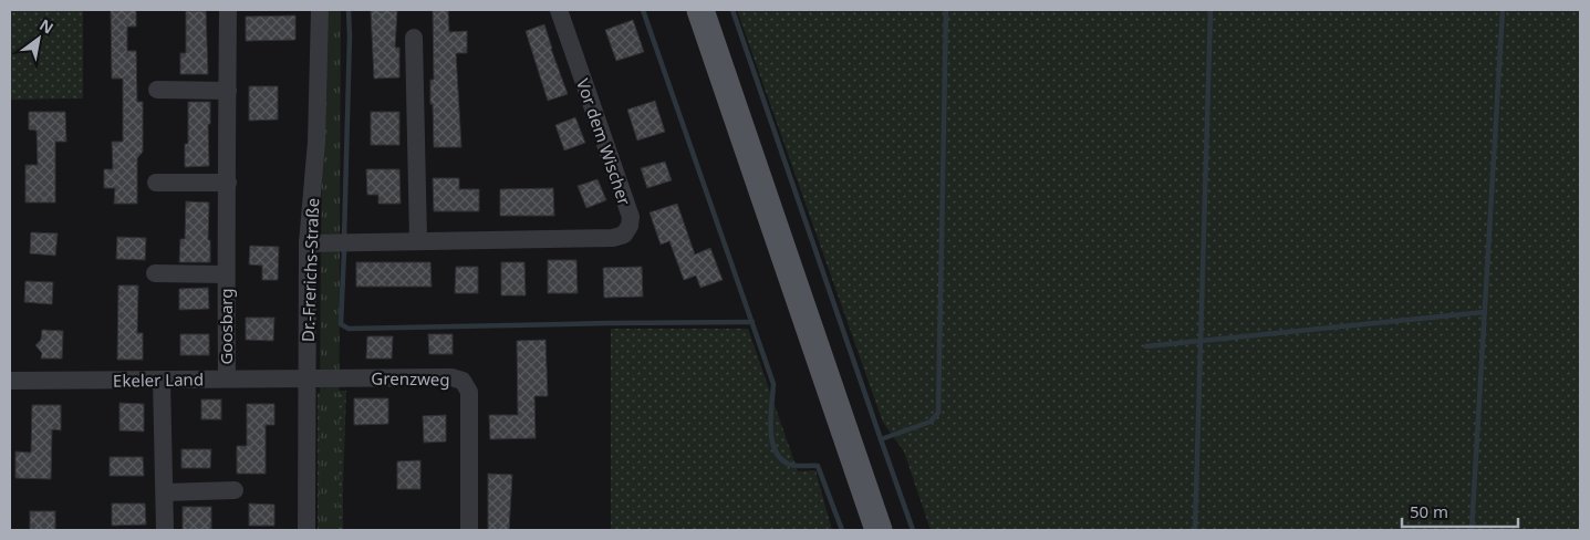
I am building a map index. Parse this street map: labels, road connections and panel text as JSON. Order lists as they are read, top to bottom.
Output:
{
  "streets": {
    "street": [
      "Vor dem Wischer",
      "Dr.-Frerichs-Straße",
      "Goosbarg",
      "Grenzweg",
      "Ekeler Land"
    ]
  },
  "crossings": [
    ["Vor dem Wischer", "Dr.-Frerichs-Straße"],
    ["Dr.-Frerichs-Straße", "Grenzweg"],
    ["Dr.-Frerichs-Straße", "Ekeler Land"],
    ["Goosbarg", "Ekeler Land"],
    ["Grenzweg", "Ekeler Land"]
  ],
  "scale_bar": "50 m",
  "north": "top right"
}
